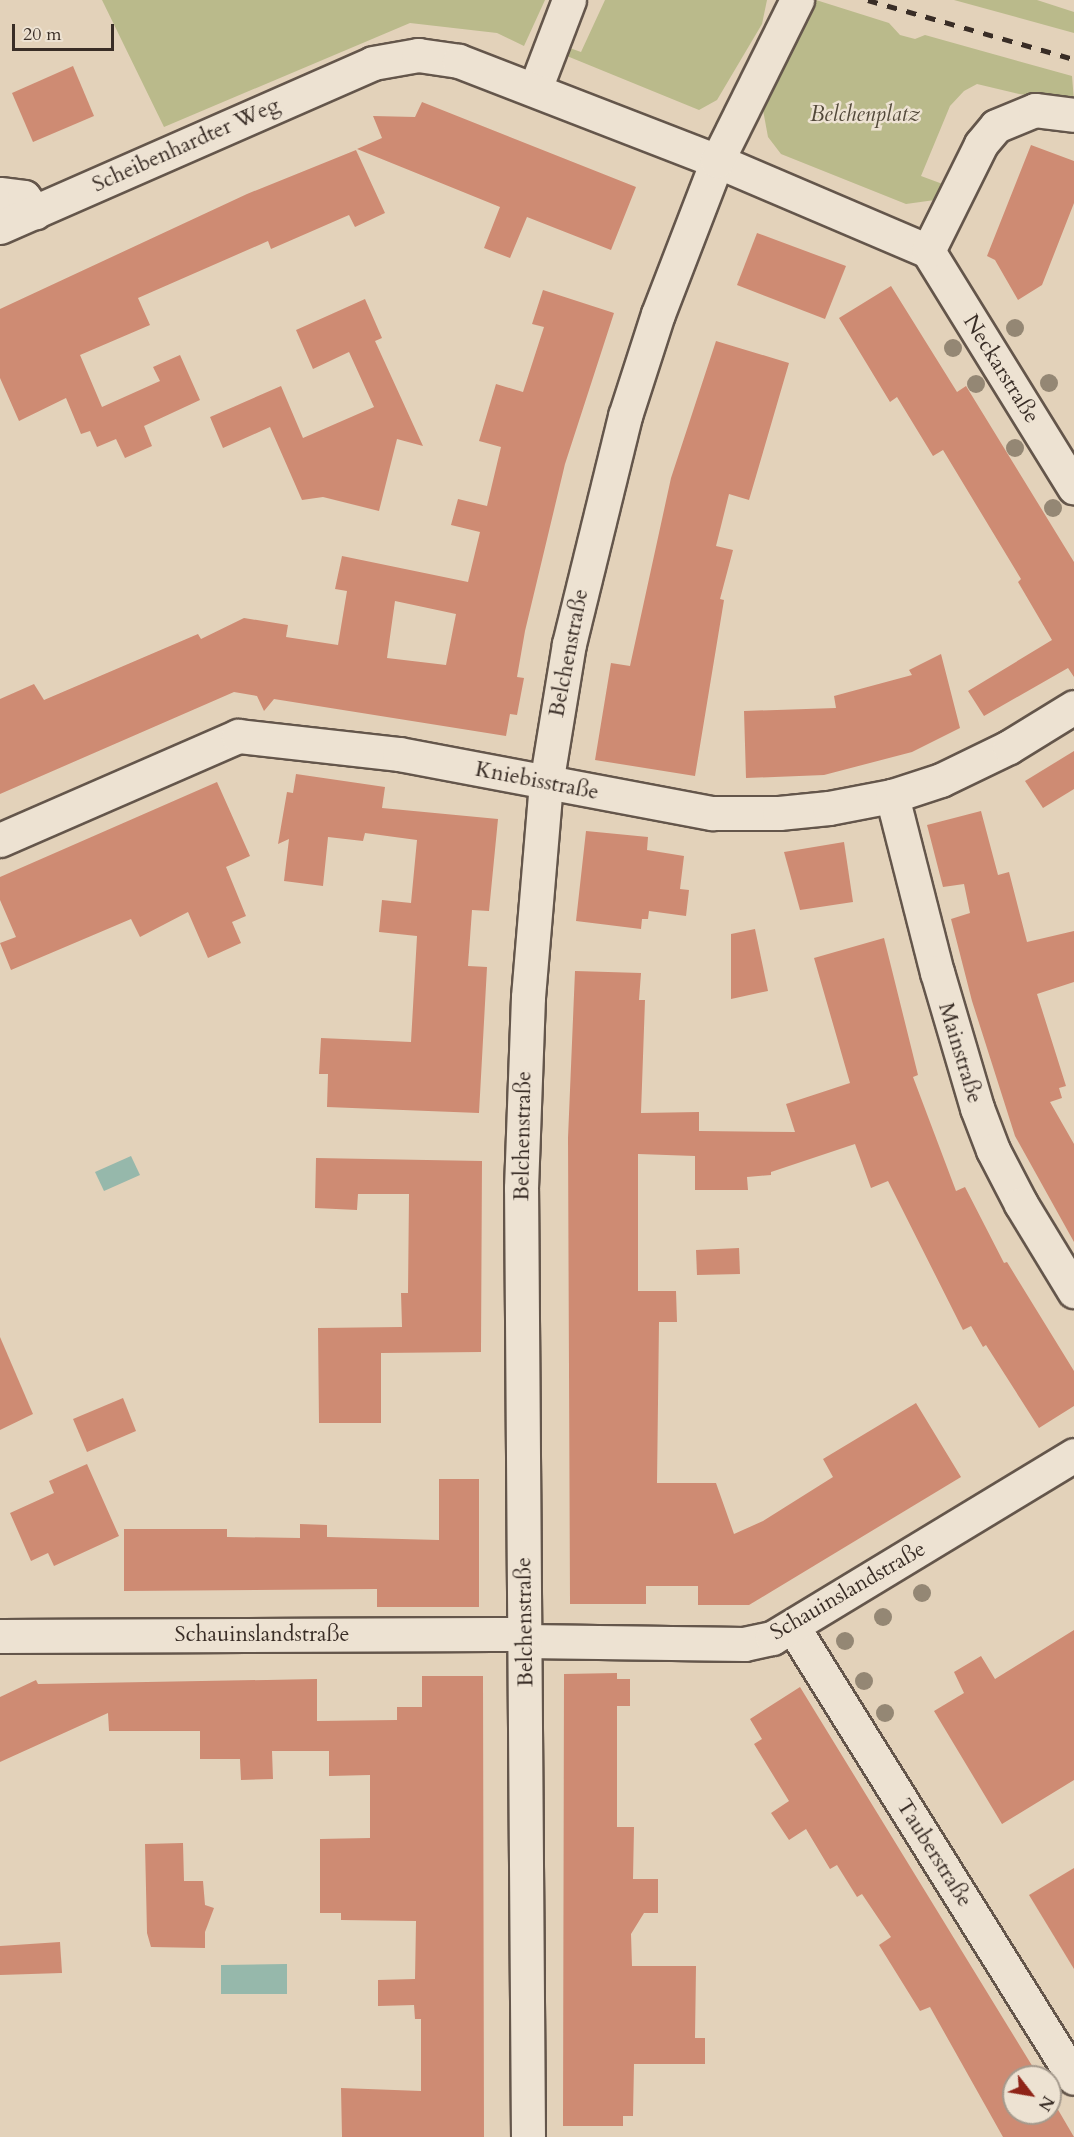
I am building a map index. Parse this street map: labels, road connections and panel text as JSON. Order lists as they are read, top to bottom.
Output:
{
  "streets": {
    "street": [
      "Scheibenhardter Weg",
      "Neckarstraße",
      "Belchenstraße",
      "Kniebisstraße",
      "Mainstraße",
      "Schauinslandstraße",
      "Tauberstraße"
    ]
  },
  "crossings": [
    ["Belchenstraße", "Kniebisstraße"],
    ["Belchenstraße", "Schauinslandstraße"],
    ["Kniebisstraße", "Mainstraße"],
    ["Schauinslandstraße", "Tauberstraße"]
  ],
  "parks": ["Belchenplatz"],
  "scale_bar": "20 m",
  "north": "bottom right"
}
